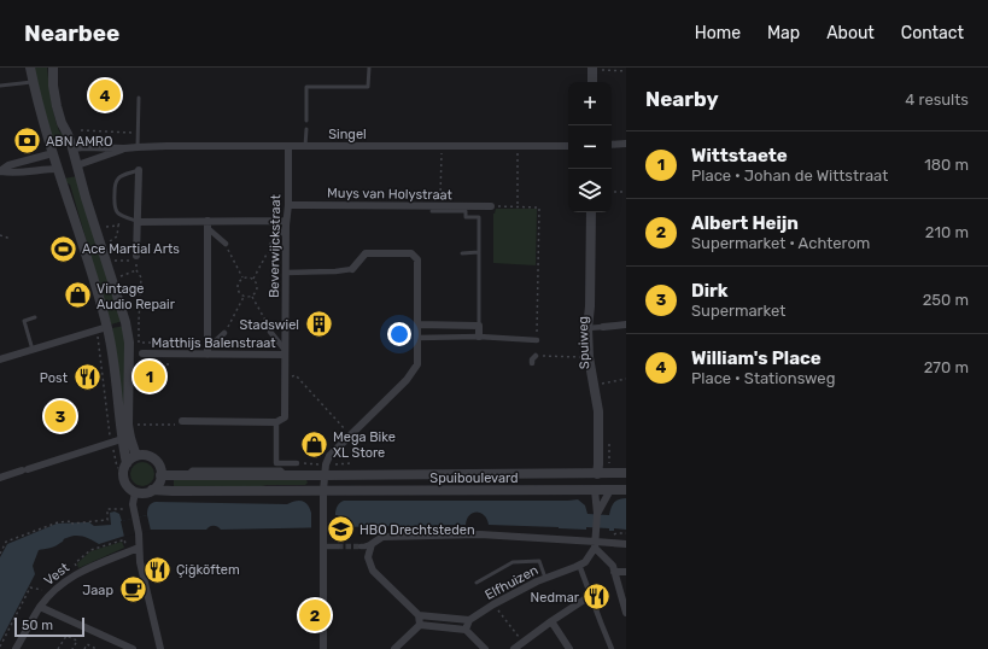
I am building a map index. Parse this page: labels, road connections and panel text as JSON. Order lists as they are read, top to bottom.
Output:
{
  "streets": {
    "street": [
      "Singel",
      "Muys van Holystraat",
      "Beverwijckstraat",
      "Matthijs Balenstraat",
      "Spuiweg",
      "Spuiboulevard",
      "Vest",
      "Elfhuizen"
    ]
  },
  "crossings": [
    ["Singel", "Beverwijckstraat"],
    ["Muys van Holystraat", "Beverwijckstraat"],
    ["Beverwijckstraat", "Matthijs Balenstraat"],
    ["Spuiweg", "Spuiboulevard"]
  ],
  "places": {
    "bank": ["ABN AMRO"],
    "sports": ["Ace Martial Arts"],
    "shop": ["Vintage Audio Repair", "Mega Bike XL Store"],
    "building": ["Stadswiel"],
    "restaurant": ["Post", "Çiğköftem", "Nedmar"],
    "school or university": ["HBO Drechtsteden"],
    "cafe": ["Jaap"]
  },
  "scale_bar": "50 m",
  "page": {
    "header": "Nearbee",
    "nav": [
      "Home",
      "Map",
      "About",
      "Contact"
    ],
    "heading": ["Nearby", "4 results"],
    "pins": [
      "4",
      "1",
      "3",
      "2"
    ],
    "map_buttons": ["+", "−"],
    "list": [
      {
        "mark": "1",
        "name": "Wittstaete",
        "note": "Place · Johan de Wittstraat",
        "value": "180 m"
      },
      {
        "mark": "2",
        "name": "Albert Heijn",
        "note": "Supermarket · Achterom",
        "value": "210 m"
      },
      {
        "mark": "3",
        "name": "Dirk",
        "note": "Supermarket",
        "value": "250 m"
      },
      {
        "mark": "4",
        "name": "William's Place",
        "note": "Place · Stationsweg",
        "value": "270 m"
      }
    ],
    "scale": "50 m"
  }
}
